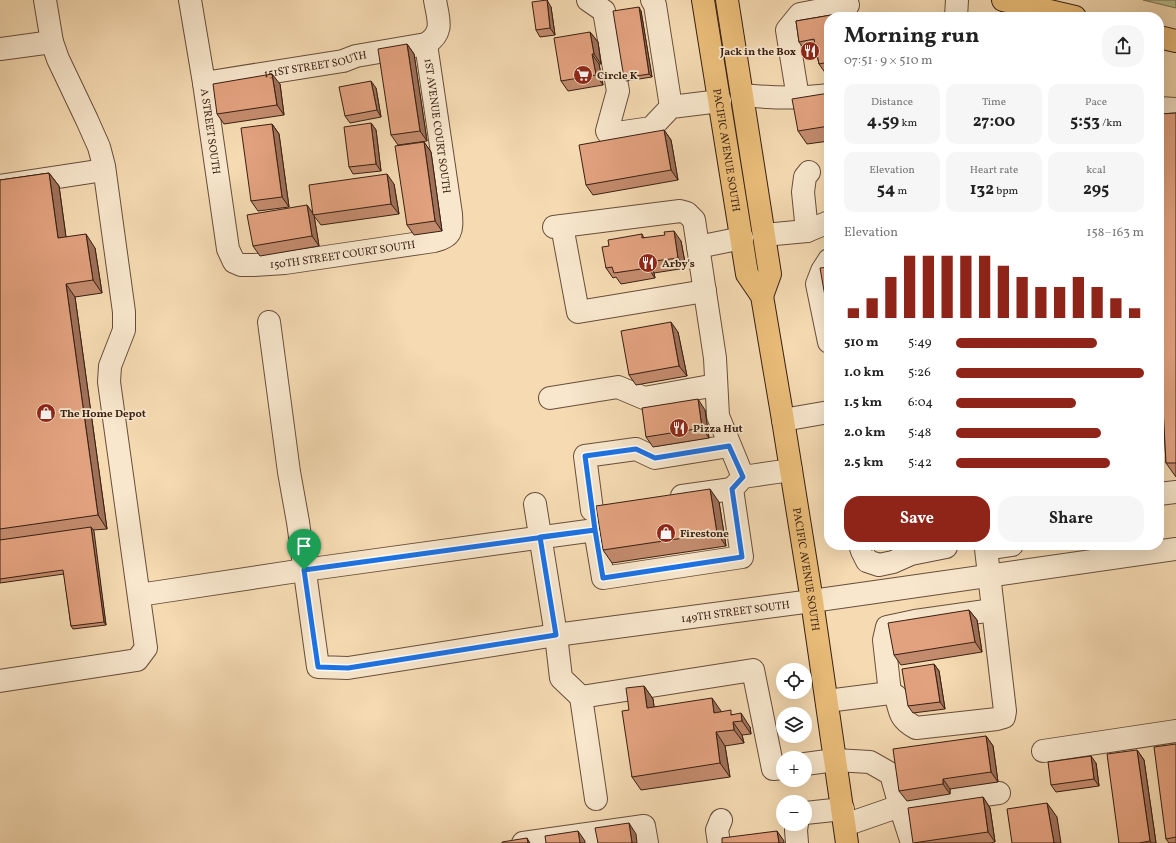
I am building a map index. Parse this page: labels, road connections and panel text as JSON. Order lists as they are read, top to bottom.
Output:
{
  "streets": {
    "main road": ["PACIFIC AVENUE SOUTH"],
    "street": [
      "151ST STREET SOUTH",
      "1ST AVENUE COURT SOUTH",
      "A STREET SOUTH",
      "150TH STREET COURT SOUTH",
      "149TH STREET SOUTH"
    ]
  },
  "crossings": [
    ["151ST STREET SOUTH", "1ST AVENUE COURT SOUTH"],
    ["151ST STREET SOUTH", "A STREET SOUTH"],
    ["1ST AVENUE COURT SOUTH", "150TH STREET COURT SOUTH"],
    ["A STREET SOUTH", "150TH STREET COURT SOUTH"],
    ["PACIFIC AVENUE SOUTH", "149TH STREET SOUTH"]
  ],
  "places": {
    "restaurant": ["Jack in the Box", "Arby's", "Pizza Hut"],
    "supermarket": ["Circle K"],
    "shop": ["The Home Depot", "Firestone"]
  },
  "page": {
    "heading": ["Morning run", "07:51 · 9 × 510 m"],
    "stats": [
      ["Distance", "4.59 km"],
      ["Time", "27:00"],
      ["Pace", "5:53 /km"],
      ["Elevation", "54 m"],
      ["Heart rate", "132 bpm"],
      ["kcal", "295"]
    ],
    "chart": ["Elevation", "158–163 m"],
    "list": [
      {
        "name": "510 m",
        "note": "5:49"
      },
      {
        "name": "1.0 km",
        "note": "5:26"
      },
      {
        "name": "1.5 km",
        "note": "6:04"
      },
      {
        "name": "2.0 km",
        "note": "5:48"
      },
      {
        "name": "2.5 km",
        "note": "5:42"
      }
    ],
    "buttons": ["Save", "Share"],
    "map_buttons": ["+", "−"]
  }
}
